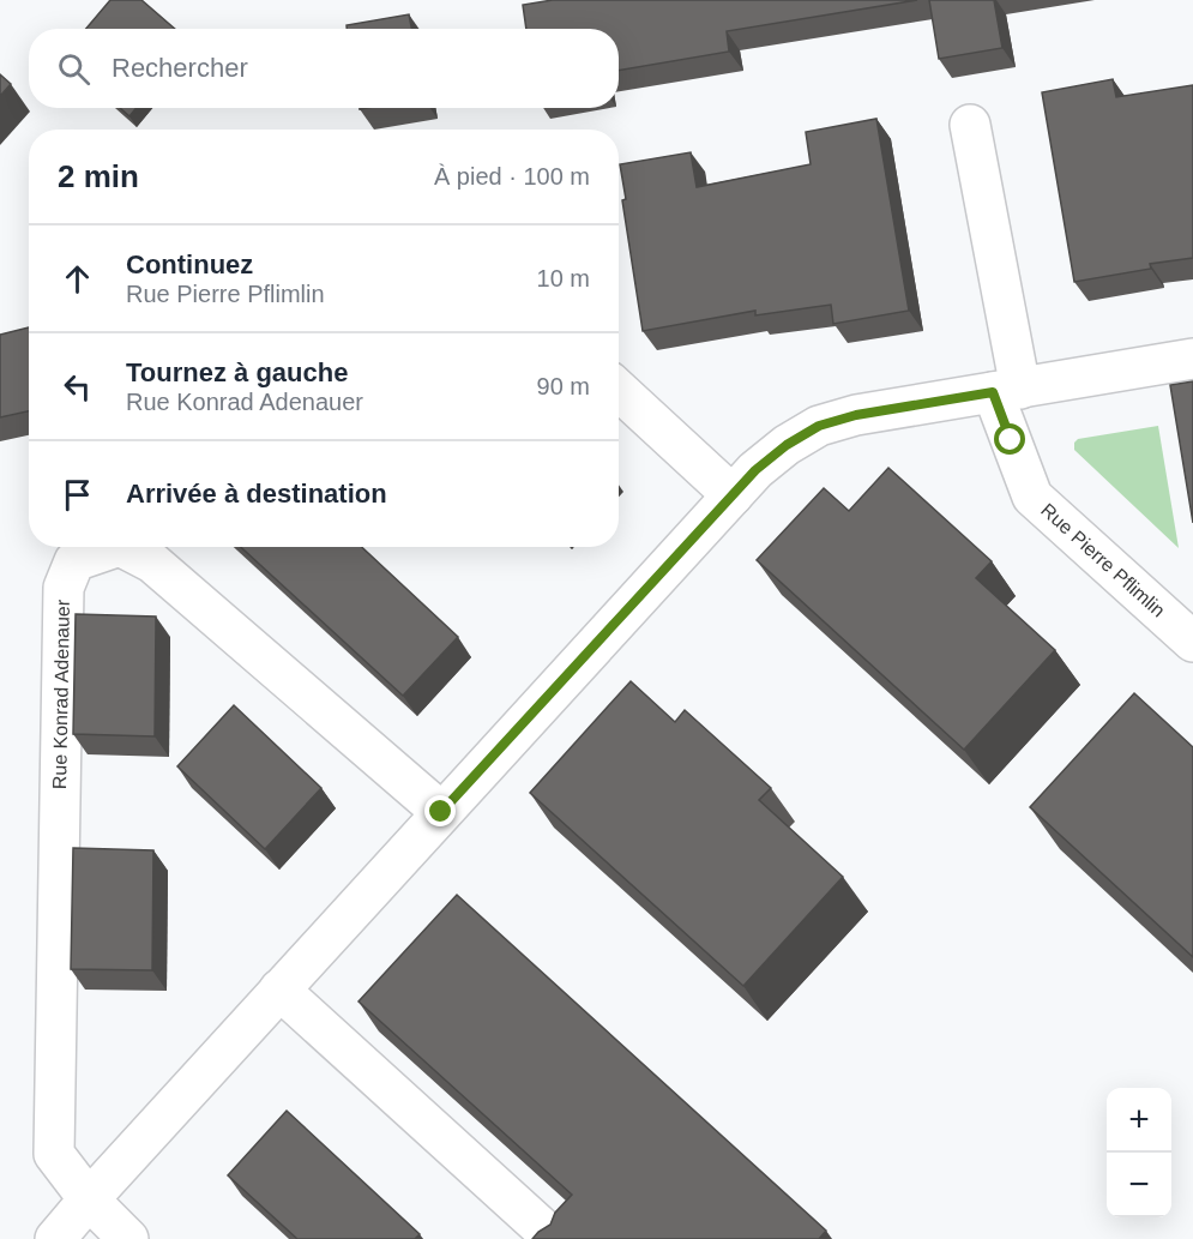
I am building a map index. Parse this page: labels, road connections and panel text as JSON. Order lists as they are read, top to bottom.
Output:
{
  "streets": {
    "street": ["Rue Pierre Pflimlin", "Rue Konrad Adenauer"]
  },
  "page": {
    "search": "Rechercher",
    "heading": ["2 min", "À pied · 100 m"],
    "list": [
      ["Continuez", "Rue Pierre Pflimlin", "10 m"],
      ["Tournez à gauche", "Rue Konrad Adenauer", "90 m"],
      "Arrivée à destination"
    ],
    "map_buttons": ["+", "−"]
  }
}
